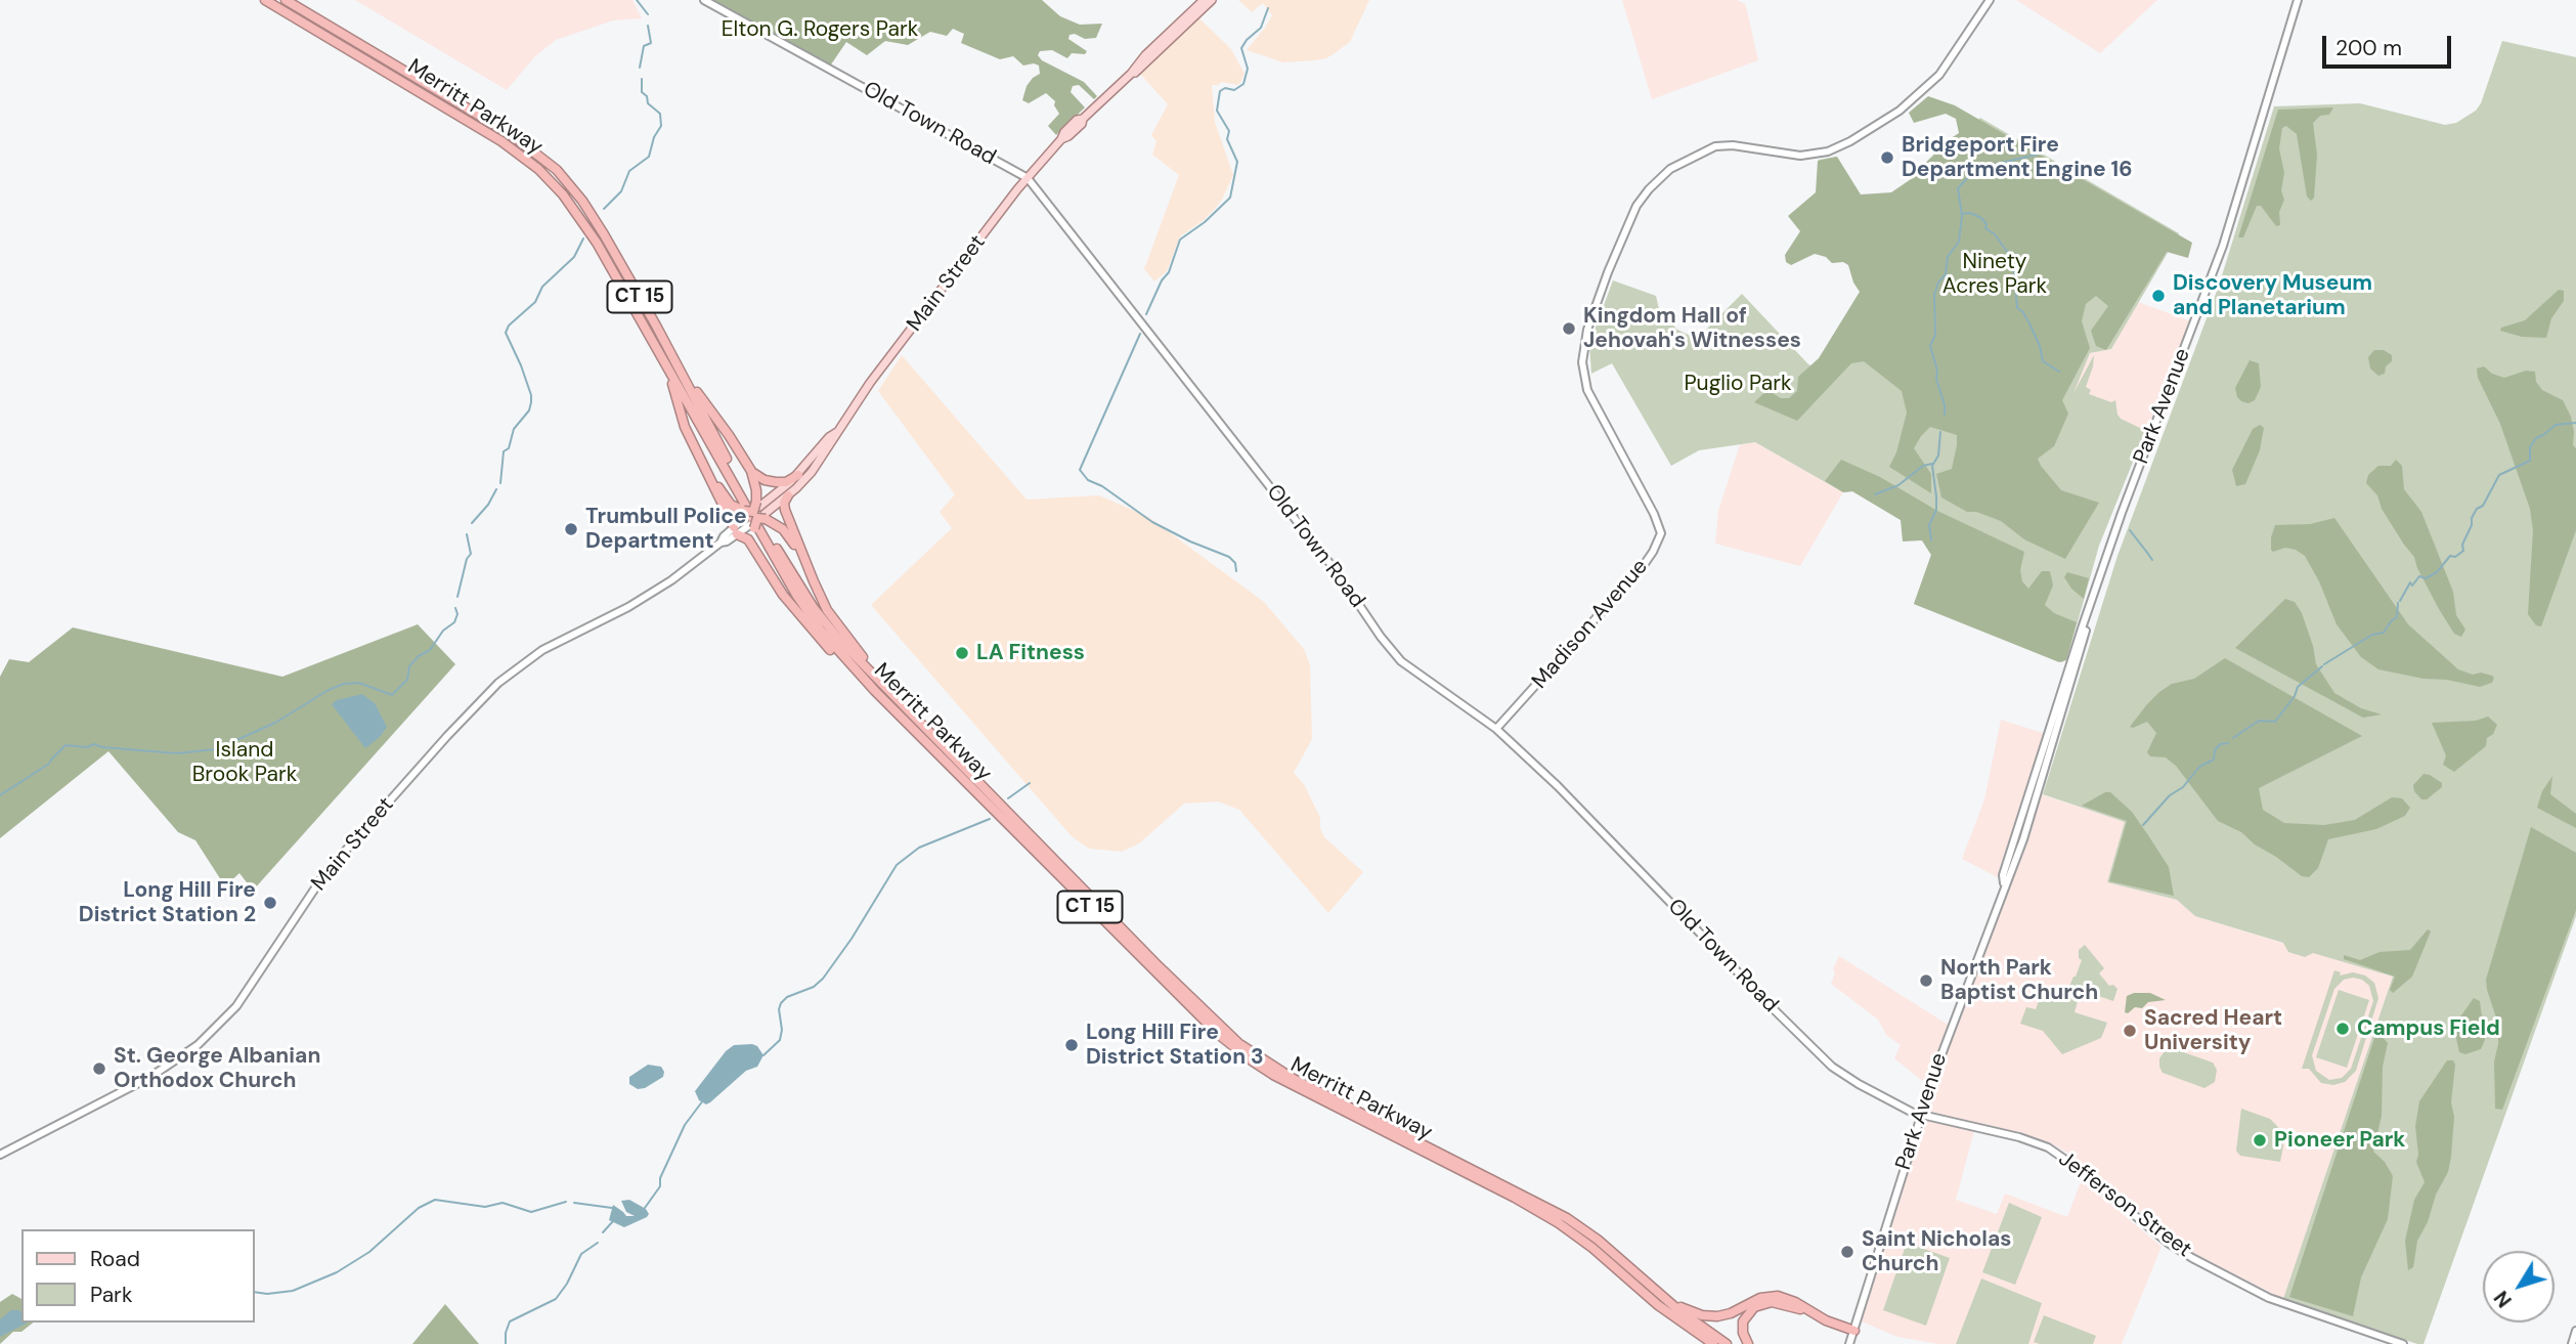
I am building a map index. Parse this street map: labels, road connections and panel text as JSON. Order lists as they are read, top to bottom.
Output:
{
  "streets": {
    "highway": ["Merritt Parkway", "CT 15"],
    "main road": [
      "Old Town Road",
      "Main Street",
      "Park Avenue",
      "Madison Avenue",
      "Jefferson Street"
    ]
  },
  "crossings": [
    ["Old Town Road", "Main Street"],
    ["Old Town Road", "Park Avenue"],
    ["Old Town Road", "Madison Avenue"],
    ["Old Town Road", "Jefferson Street"],
    ["Park Avenue", "Jefferson Street"]
  ],
  "parks": [
    "Elton G. Rogers Park",
    "Ninety Acres Park",
    "Puglio Park",
    "Island Brook Park"
  ],
  "places": [
    "Bridgeport Fire Department Engine 16",
    "Discovery Museum and Planetarium",
    "Kingdom Hall of Jehovah's Witnesses",
    "Trumbull Police Department",
    "LA Fitness",
    "Long Hill Fire District Station 2",
    "North Park Baptist Church",
    "Campus Field",
    "Sacred Heart University",
    "Long Hill Fire District Station 3",
    "St. George Albanian Orthodox Church",
    "Pioneer Park",
    "Saint Nicholas Church"
  ],
  "legend": ["Road", "Park"],
  "scale_bar": "200 m",
  "north": "bottom left"
}
